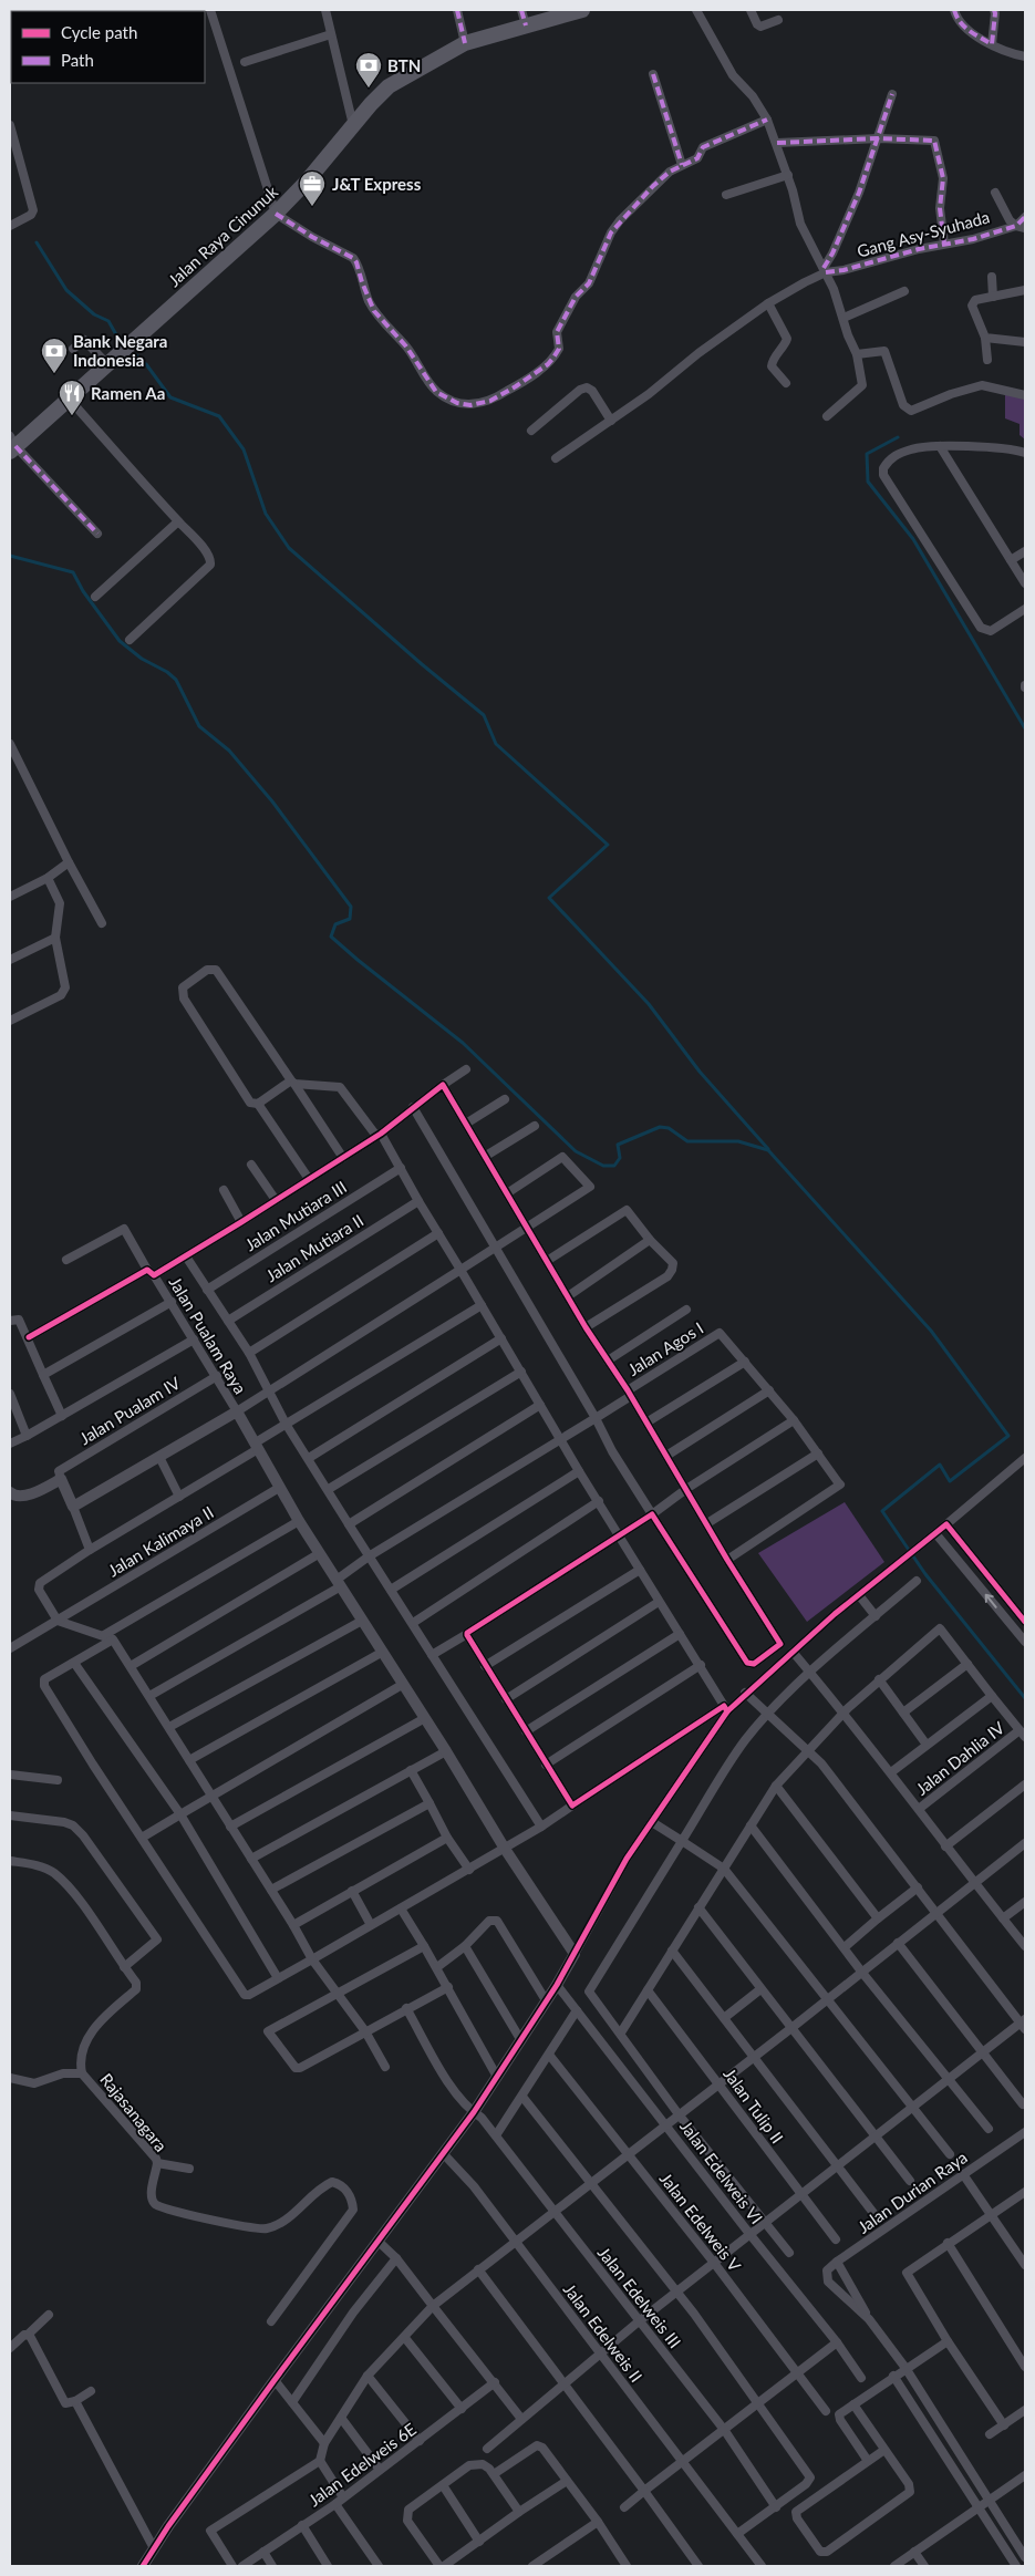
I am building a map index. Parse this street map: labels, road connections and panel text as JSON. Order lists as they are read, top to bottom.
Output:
{
  "streets": {
    "highway": ["Jalan Raya Cinunuk"],
    "street": [
      "Gang Asy-Syuhada",
      "Jalan Mutiara III",
      "Jalan Mutiara II",
      "Jalan Pualam Raya",
      "Jalan Agos I",
      "Jalan Pualam IV",
      "Jalan Kalimaya II",
      "Jalan Dahlia IV",
      "Jalan Tulip II",
      "Rajasanagara",
      "Jalan Edelweis VI",
      "Jalan Durian Raya",
      "Jalan Edelweis V",
      "Jalan Edelweis III",
      "Jalan Edelweis II",
      "Jalan Edelweis 6E"
    ]
  },
  "crossings": [
    ["Jalan Pualam Raya", "Jalan Pualam IV"]
  ],
  "places": {
    "bank": ["BTN", "Bank Negara Indonesia"],
    "office": ["J&T Express"],
    "restaurant": ["Ramen Aa"]
  },
  "legend": ["Cycle path", "Path"]
}
